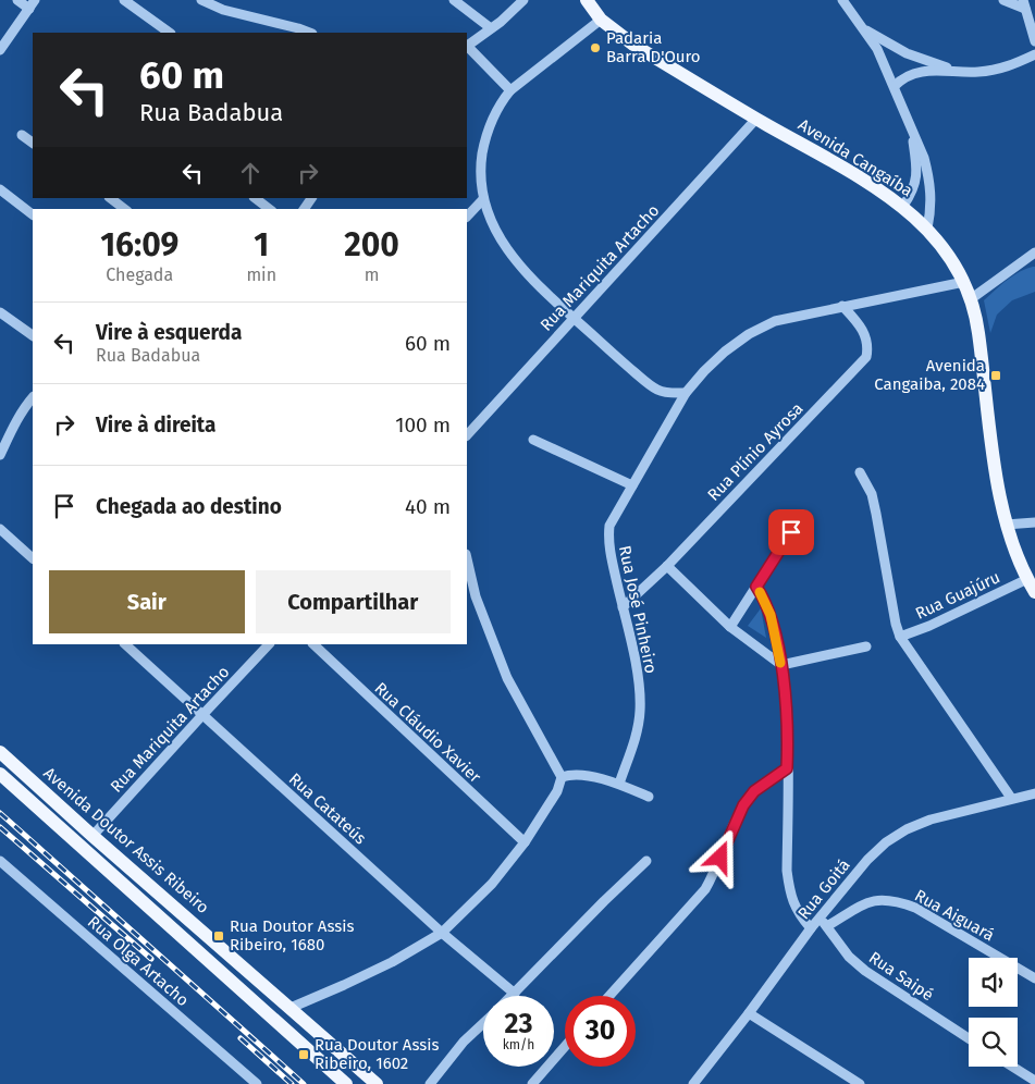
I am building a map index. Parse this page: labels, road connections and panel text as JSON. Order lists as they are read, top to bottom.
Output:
{
  "streets": {
    "main road": ["Avenida Cangaíba", "Avenida Doutor Assis Ribeiro"],
    "street": [
      "Rua Mariquita Artacho",
      "Rua Plínio Ayrosa",
      "Rua Guajúru",
      "Rua José Pinheiro",
      "Rua Cláudio Xavier",
      "Rua Catateús",
      "Rua Goitá",
      "Rua Aiguará",
      "Rua Olga Artacho",
      "Rua Saipé"
    ]
  },
  "crossings": [
    ["Avenida Cangaíba", "Rua Mariquita Artacho"],
    ["Avenida Cangaíba", "Rua Guajúru"],
    ["Avenida Cangaíba", "Rua José Pinheiro"],
    ["Rua Mariquita Artacho", "Rua Catateús"],
    ["Rua Mariquita Artacho", "Avenida Doutor Assis Ribeiro"],
    ["Rua Plínio Ayrosa", "Rua José Pinheiro"],
    ["Rua Goitá", "Rua Saipé"],
    ["Rua Aiguará", "Rua Saipé"]
  ],
  "places": {
    "other": ["Padaria Barra D'Ouro"],
    "transit": ["Avenida Cangaiba, 2084", "Rua Doutor Assis Ribeiro, 1680", "Rua Doutor Assis Ribeiro, 1602"]
  },
  "page": {
    "turn": ["60 m", "Rua Badabua"],
    "eta": [
      "16:09",
      "Chegada",
      "1",
      "min",
      "200",
      "m"
    ],
    "list": [
      {
        "name": "Vire à esquerda",
        "note": "Rua Badabua",
        "value": "60 m"
      },
      {
        "name": "Vire à direita",
        "value": "100 m"
      },
      {
        "name": "Chegada ao destino",
        "value": "40 m"
      }
    ],
    "buttons": ["Sair", "Compartilhar"],
    "speed": "23 km/h",
    "limit": "30"
  }
}
